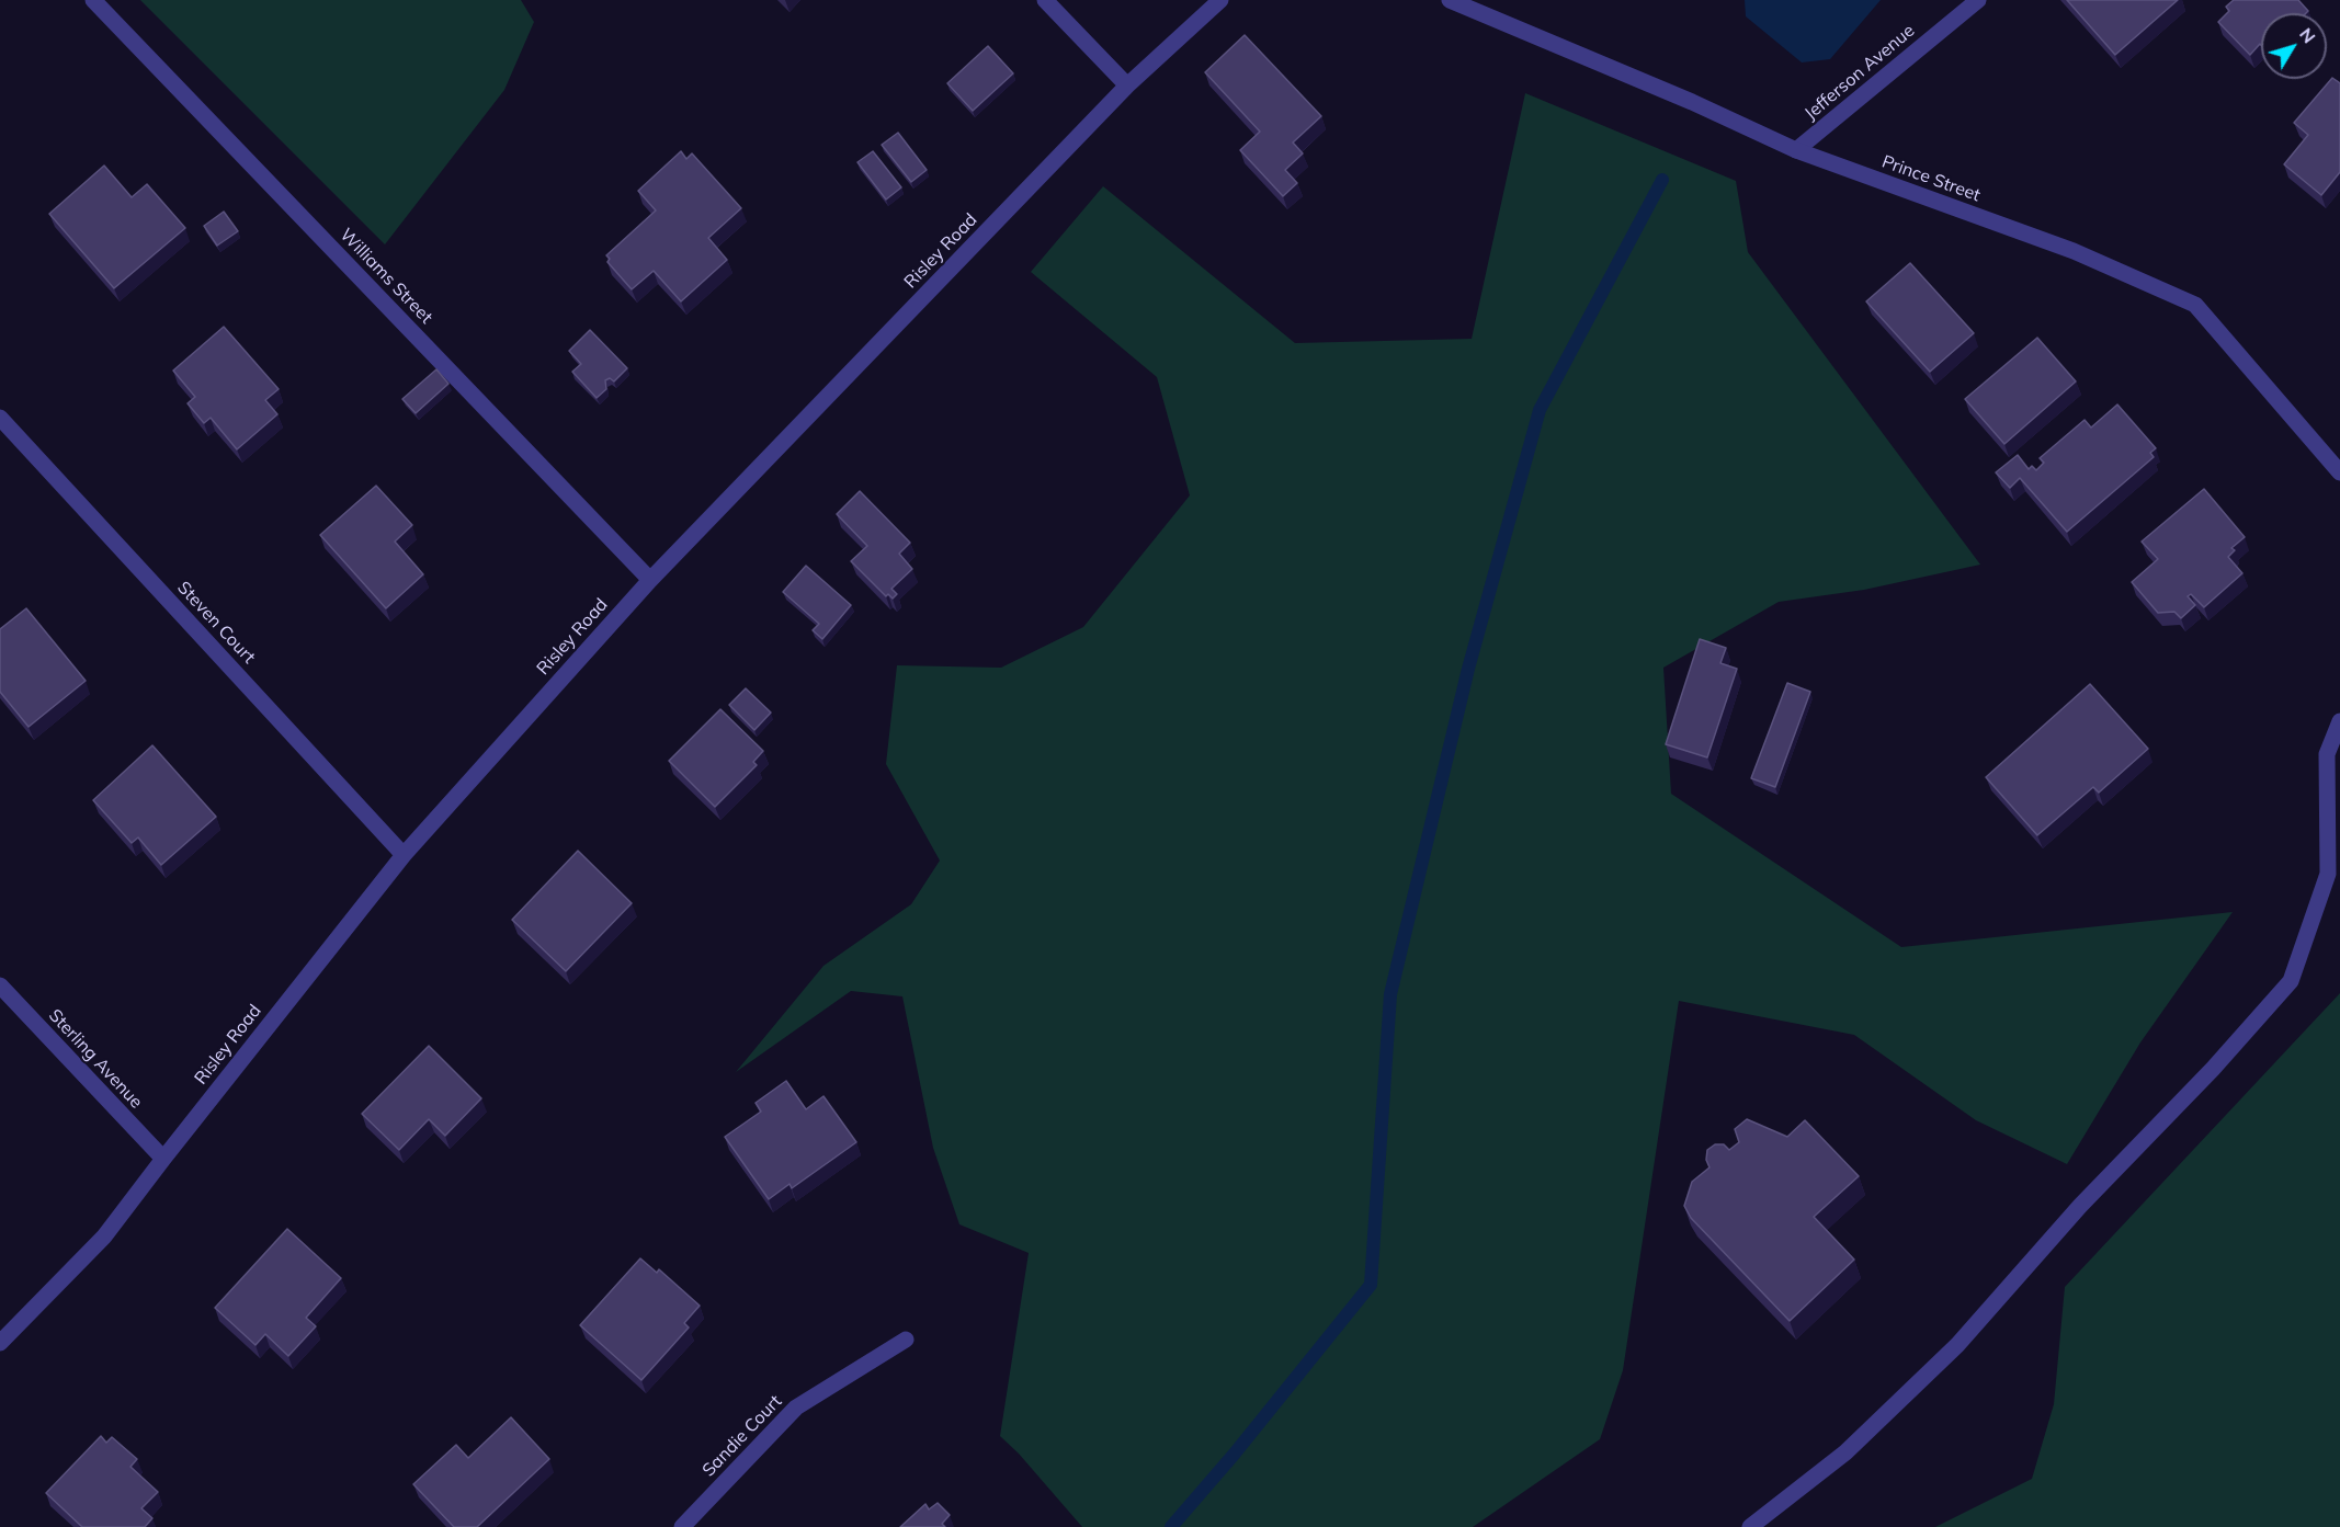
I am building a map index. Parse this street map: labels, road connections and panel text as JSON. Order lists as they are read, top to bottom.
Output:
{
  "streets": {
    "street": [
      "Jefferson Avenue",
      "Prince Street",
      "Risley Road",
      "Williams Street",
      "Steven Court",
      "Sterling Avenue",
      "Sandie Court"
    ]
  },
  "crossings": [
    ["Jefferson Avenue", "Prince Street"],
    ["Risley Road", "Williams Street"],
    ["Risley Road", "Steven Court"],
    ["Risley Road", "Sterling Avenue"]
  ],
  "north": "top right"
}
